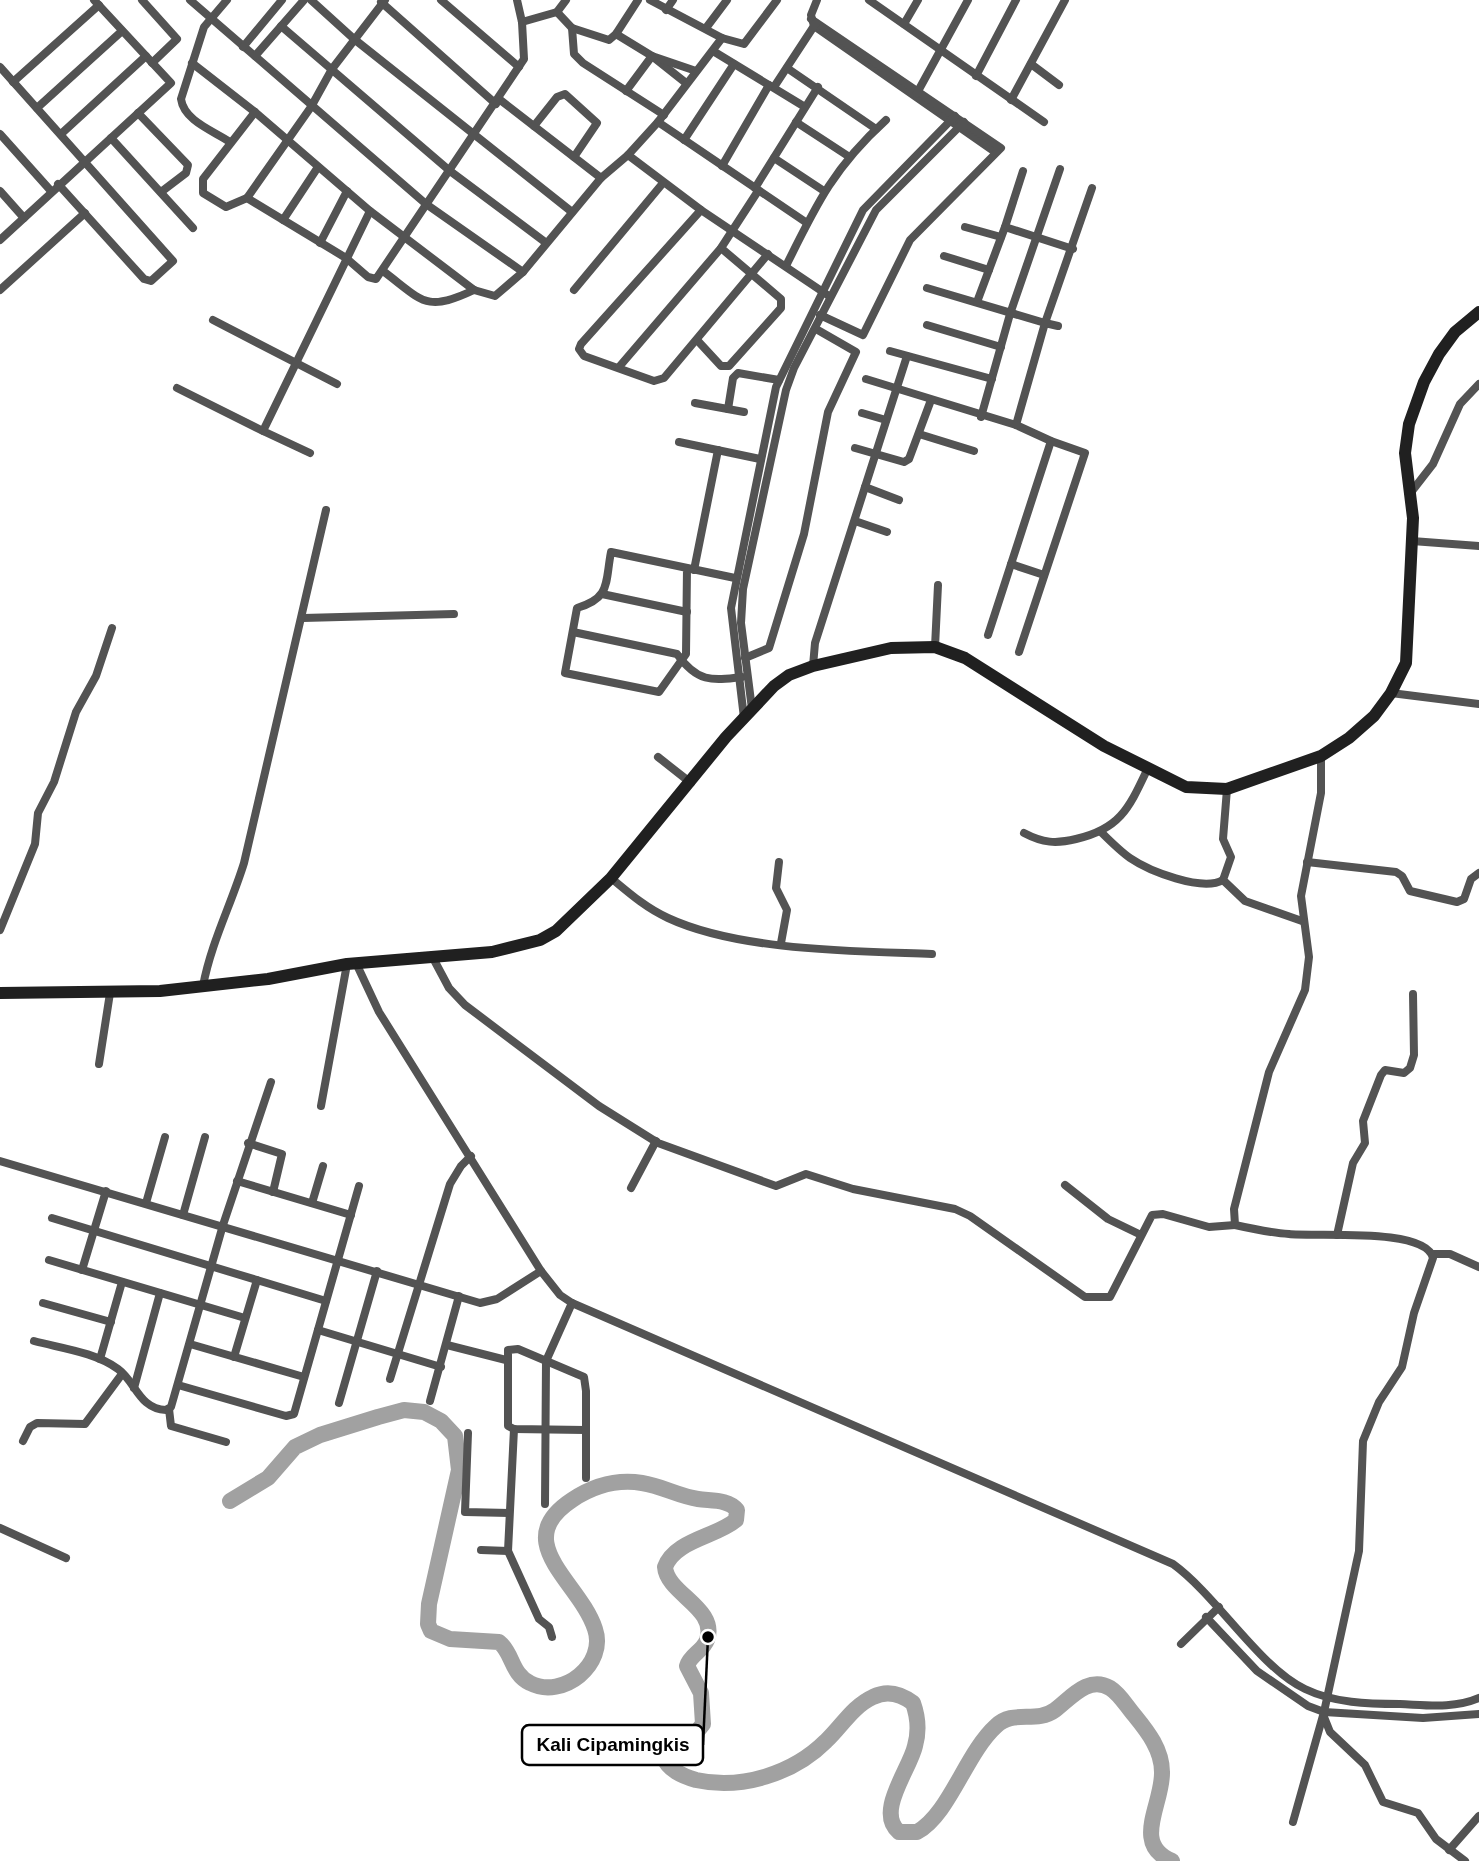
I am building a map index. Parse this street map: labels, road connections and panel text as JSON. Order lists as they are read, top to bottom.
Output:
{
  "places": ["Kali Cipamingkis"]
}
